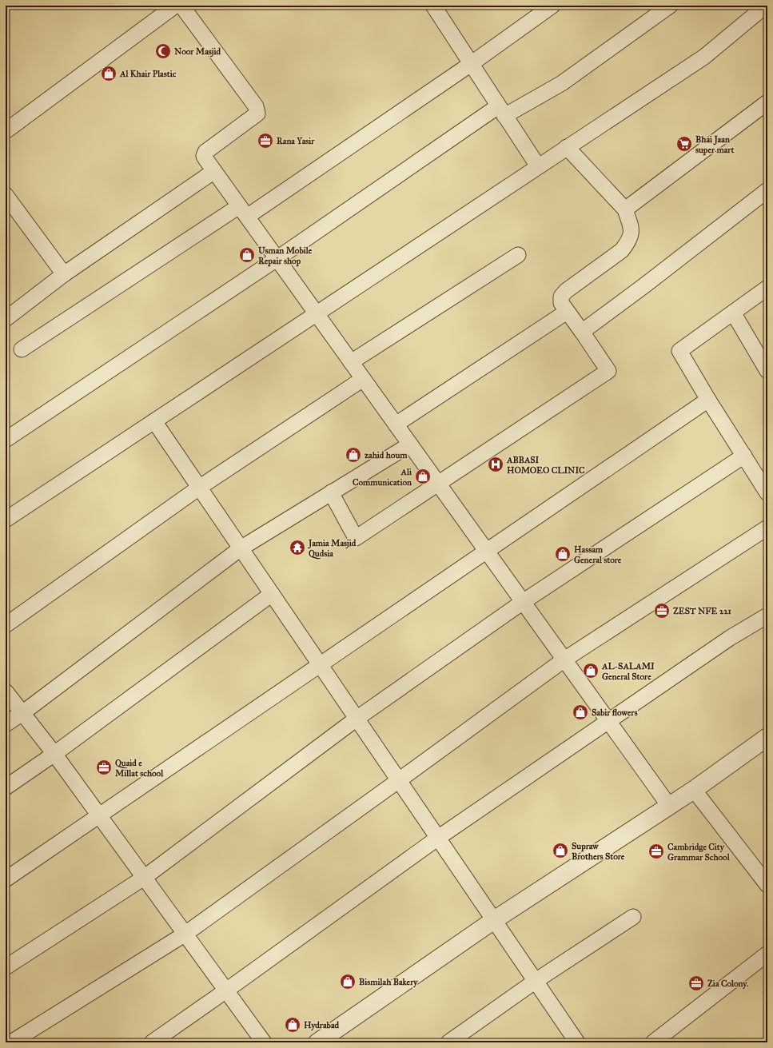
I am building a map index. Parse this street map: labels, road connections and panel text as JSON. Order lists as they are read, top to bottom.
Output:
{
  "places": {
    "mosque": ["Noor Masjid"],
    "shop": [
      "Al Khair Plastic",
      "Usman Mobile Repair shop",
      "zahid houm",
      "Ali Communication",
      "Hassam General store",
      "AL-SALAMI General Store",
      "Sabir flowers",
      "Supraw Brothers Store",
      "Bismilah Bakery",
      "Hydrabad"
    ],
    "office": [
      "Rana Yasir",
      "ZEST NFE 221",
      "Quaid e Millat school",
      "Cambridge City Grammar School",
      "Zia Colony."
    ],
    "supermarket": ["Bhai Jaan super mart"],
    "hospital": ["ABBASI HOMOEO CLINIC"],
    "temple": ["Jamia Masjid Qudsia"]
  }
}
